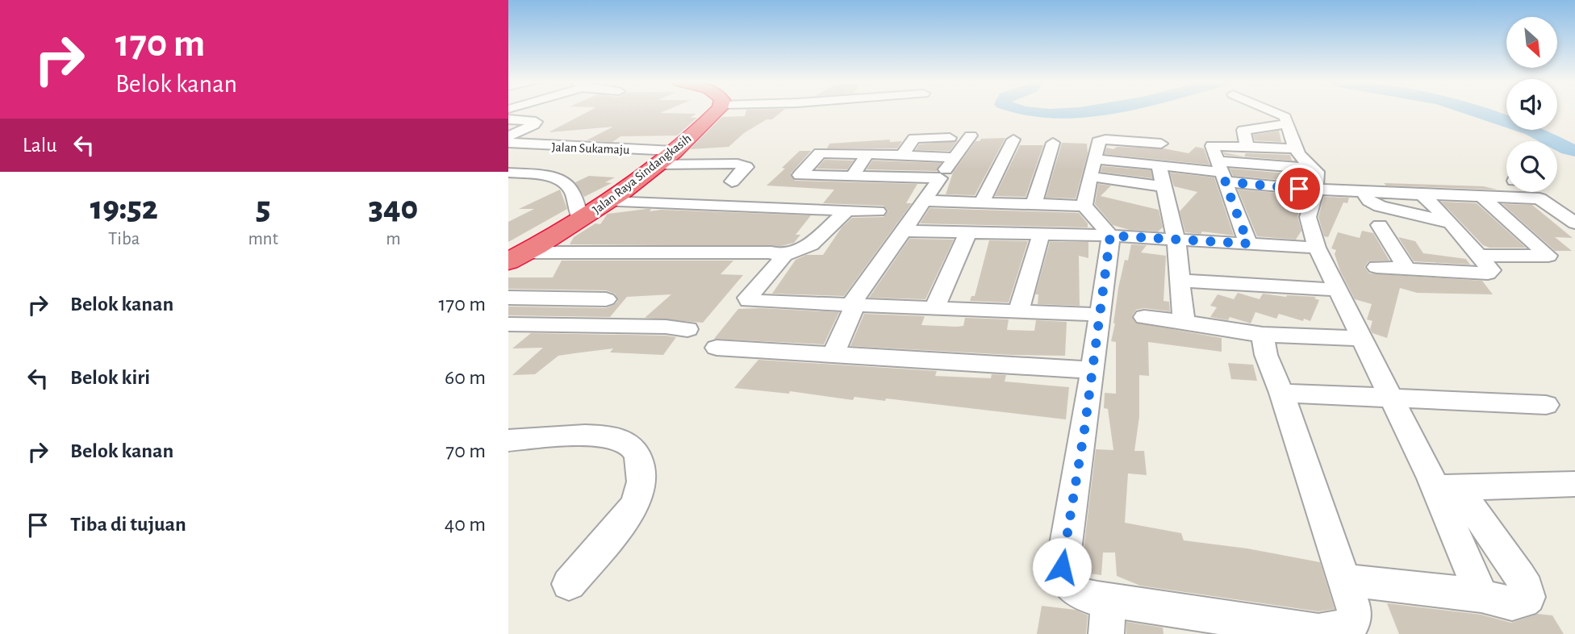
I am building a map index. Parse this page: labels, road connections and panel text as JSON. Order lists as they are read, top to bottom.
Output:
{
  "streets": {
    "highway": ["Jalan Raya Sindangkasih"],
    "street": ["Jalan Sukamaju"]
  },
  "crossings": [
    ["Jalan Sukamaju", "Jalan Raya Sindangkasih"]
  ],
  "north": "bottom right",
  "page": {
    "turn": ["170 m", "Belok kanan"],
    "then": "Lalu",
    "eta": [
      "19:52",
      "Tiba",
      "5",
      "mnt",
      "340",
      "m"
    ],
    "list": [
      {
        "name": "Belok kanan",
        "value": "170 m"
      },
      {
        "name": "Belok kiri",
        "value": "60 m"
      },
      {
        "name": "Belok kanan",
        "value": "70 m"
      },
      {
        "name": "Tiba di tujuan",
        "value": "40 m"
      }
    ]
  }
}
